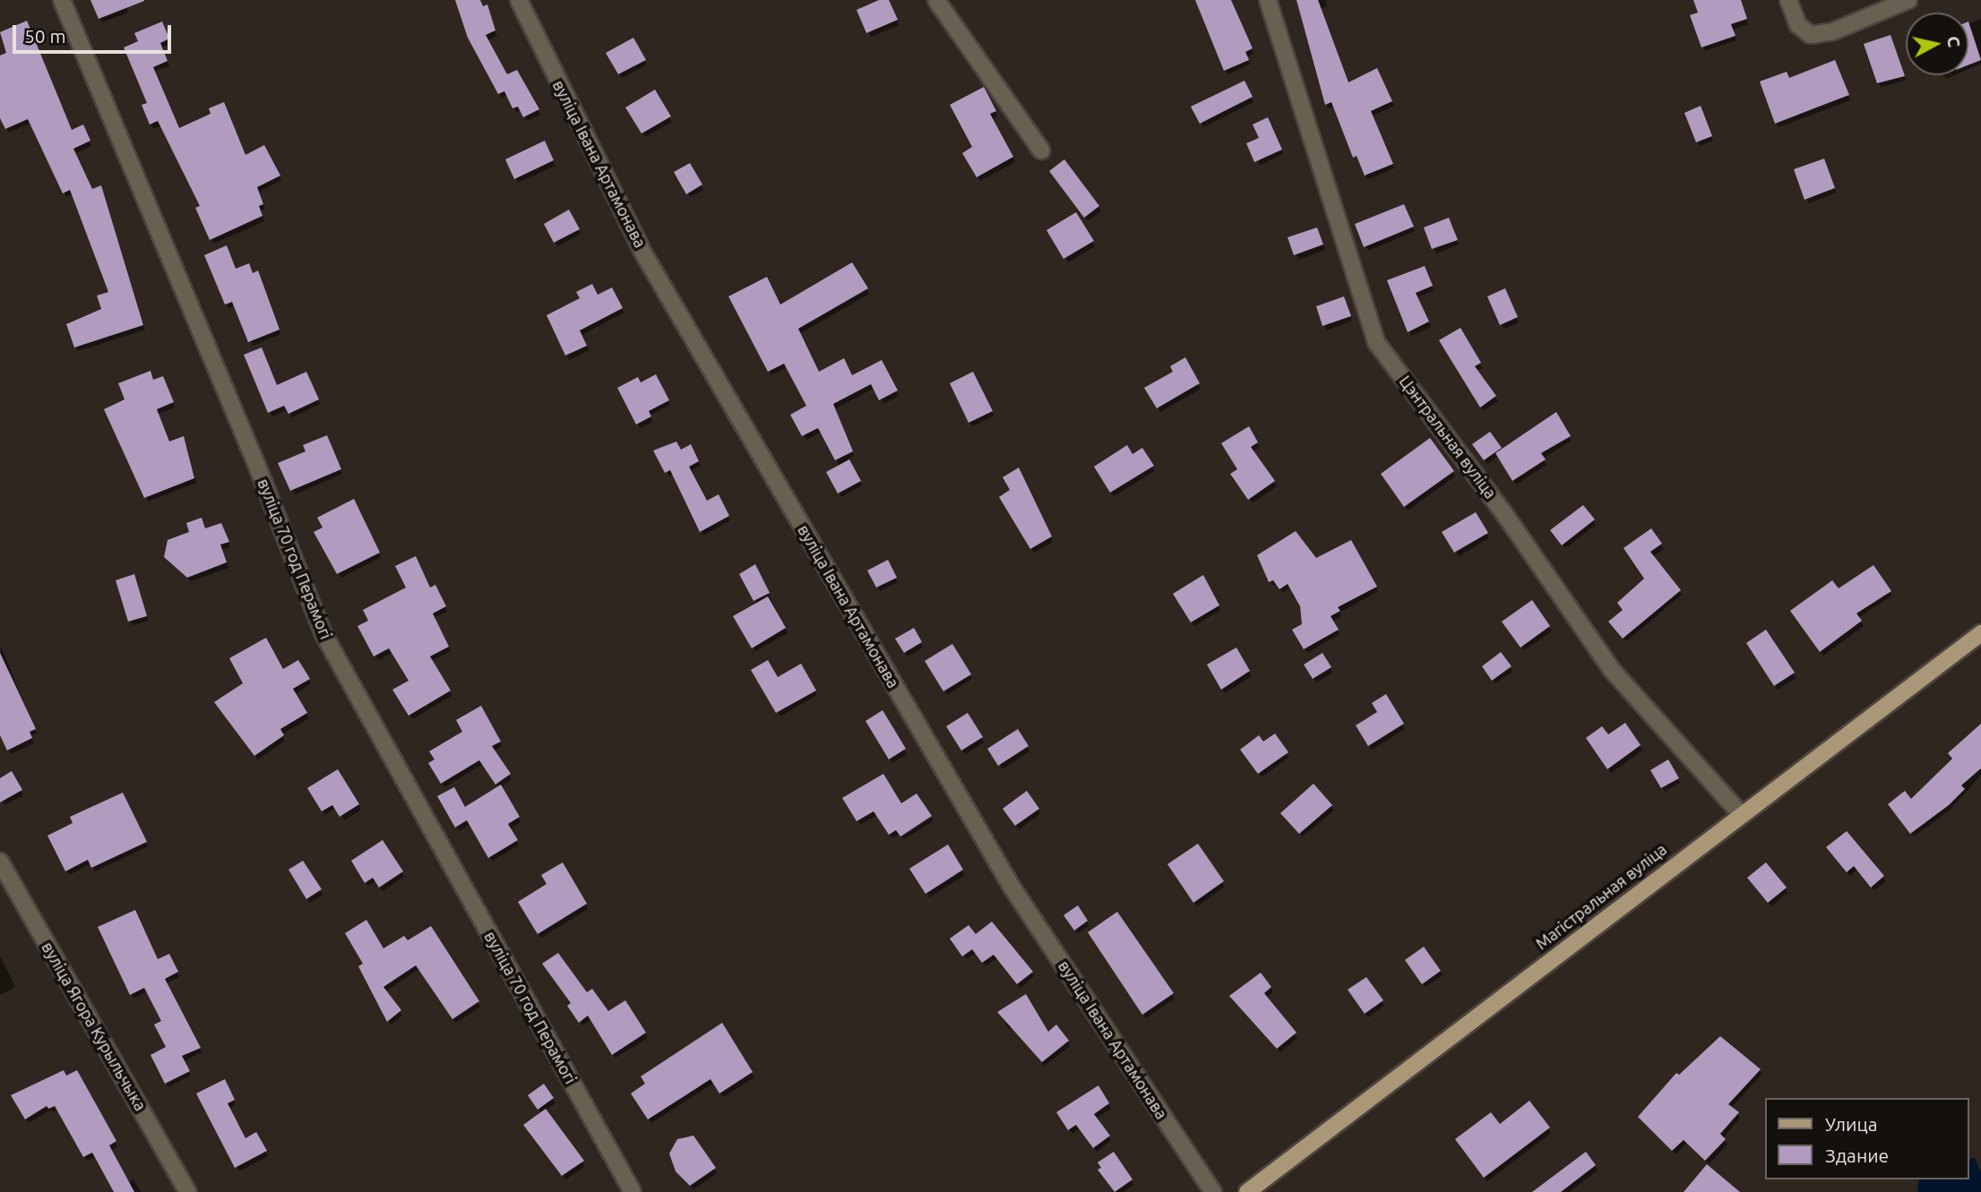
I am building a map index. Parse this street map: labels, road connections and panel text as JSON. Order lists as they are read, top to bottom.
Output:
{
  "streets": {
    "main road": ["Магістральная вуліца"],
    "street": [
      "вуліца Івана Артамонава",
      "Цэнтральная вуліца",
      "вуліца 70 год Перамогі",
      "вуліца Ягора Курыльчыка"
    ]
  },
  "crossings": [
    ["Цэнтральная вуліца", "Магістральная вуліца"]
  ],
  "legend": ["Улица", "Здание"],
  "scale_bar": "50 m",
  "north": "right"
}
